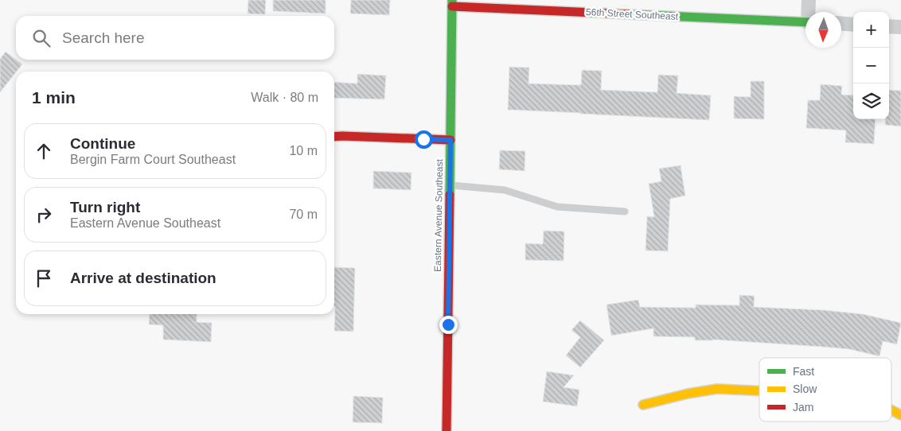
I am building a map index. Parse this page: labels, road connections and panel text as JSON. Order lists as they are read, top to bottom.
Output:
{
  "streets": {
    "street": ["56th Street Southeast", "Eastern Avenue Southeast"]
  },
  "crossings": [
    ["56th Street Southeast", "Eastern Avenue Southeast"]
  ],
  "legend": ["Fast", "Slow", "Jam"],
  "north": "bottom",
  "page": {
    "map_buttons": ["+", "−"],
    "search": "Search here",
    "heading": ["1 min", "Walk · 80 m"],
    "list": [
      ["Continue", "Bergin Farm Court Southeast", "10 m"],
      ["Turn right", "Eastern Avenue Southeast", "70 m"],
      "Arrive at destination"
    ]
  }
}
